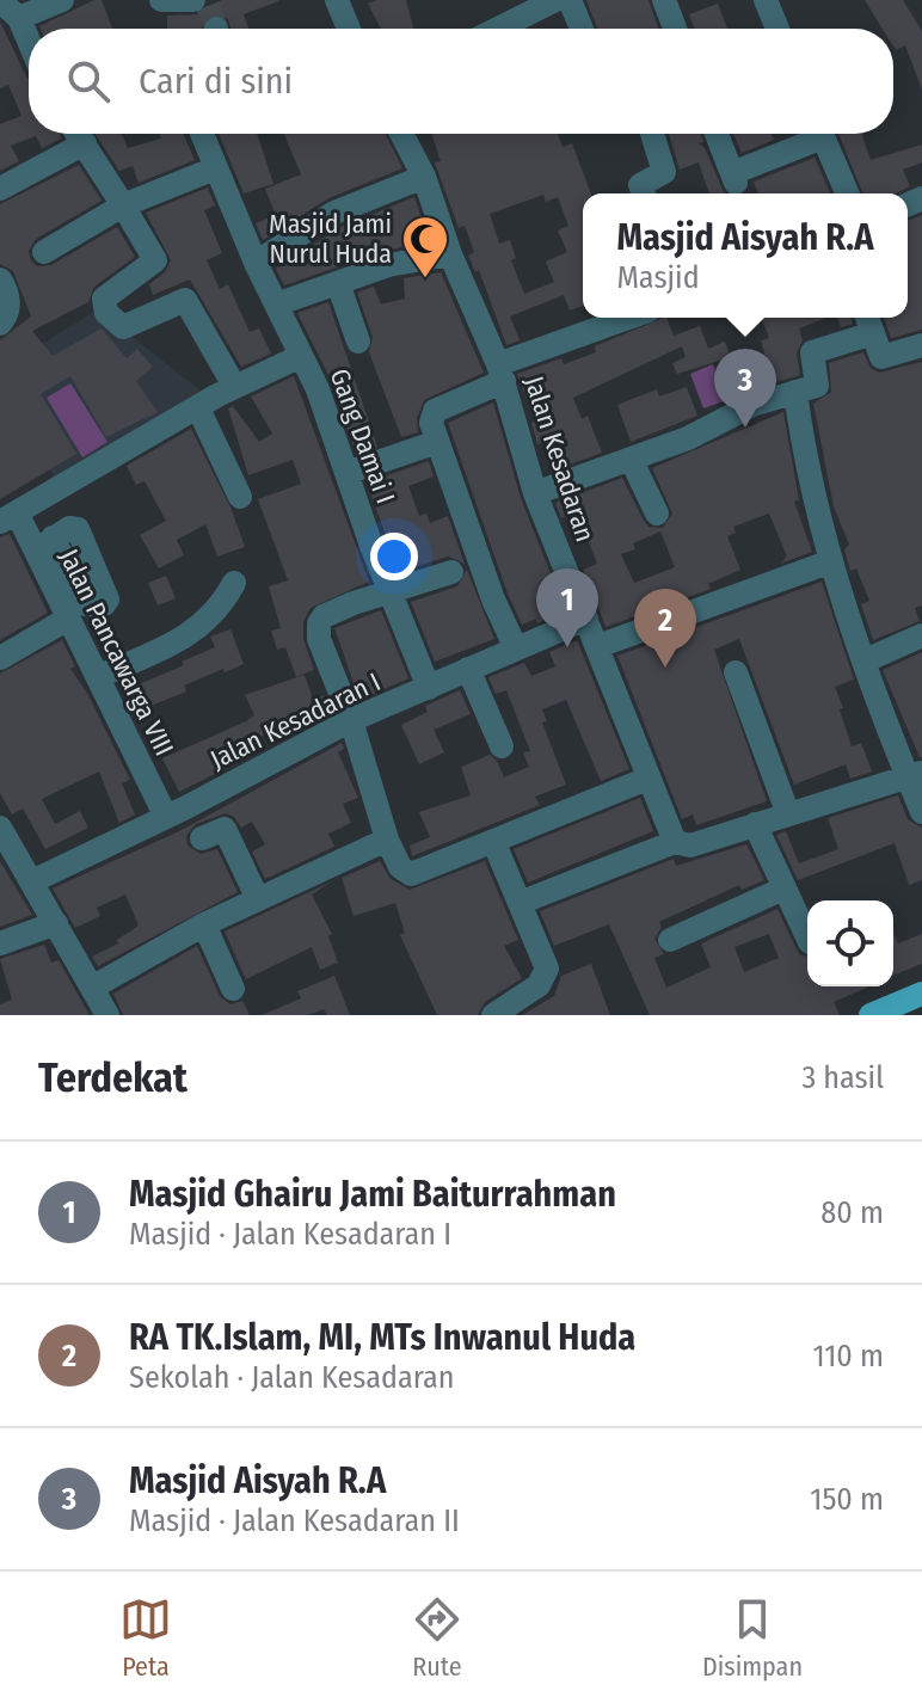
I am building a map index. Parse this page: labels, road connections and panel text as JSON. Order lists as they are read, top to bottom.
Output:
{
  "streets": {
    "street": [
      "Gang Damai I",
      "Jalan Kesadaran",
      "Jalan Pancawarga VIII",
      "Jalan Kesadaran I"
    ]
  },
  "crossings": [
    ["Gang Damai I", "Jalan Pancawarga VIII"],
    ["Gang Damai I", "Jalan Kesadaran I"],
    ["Jalan Kesadaran", "Jalan Kesadaran I"],
    ["Jalan Pancawarga VIII", "Jalan Kesadaran I"]
  ],
  "places": {
    "mosque": ["Masjid Jami Nurul Huda"]
  },
  "page": {
    "search": "Cari di sini",
    "popup": ["Masjid Aisyah R.A", "Masjid"],
    "pins": ["3", "1", "2"],
    "heading": ["Terdekat", "3 hasil"],
    "list": [
      {
        "mark": "1",
        "name": "Masjid Ghairu Jami Baiturrahman",
        "note": "Masjid · Jalan Kesadaran I",
        "value": "80 m"
      },
      {
        "mark": "2",
        "name": "RA TK.Islam, MI, MTs Inwanul Huda",
        "note": "Sekolah · Jalan Kesadaran",
        "value": "110 m"
      },
      {
        "mark": "3",
        "name": "Masjid Aisyah R.A",
        "note": "Masjid · Jalan Kesadaran II",
        "value": "150 m"
      }
    ],
    "nav": ["Peta", "Rute", "Disimpan"]
  }
}
